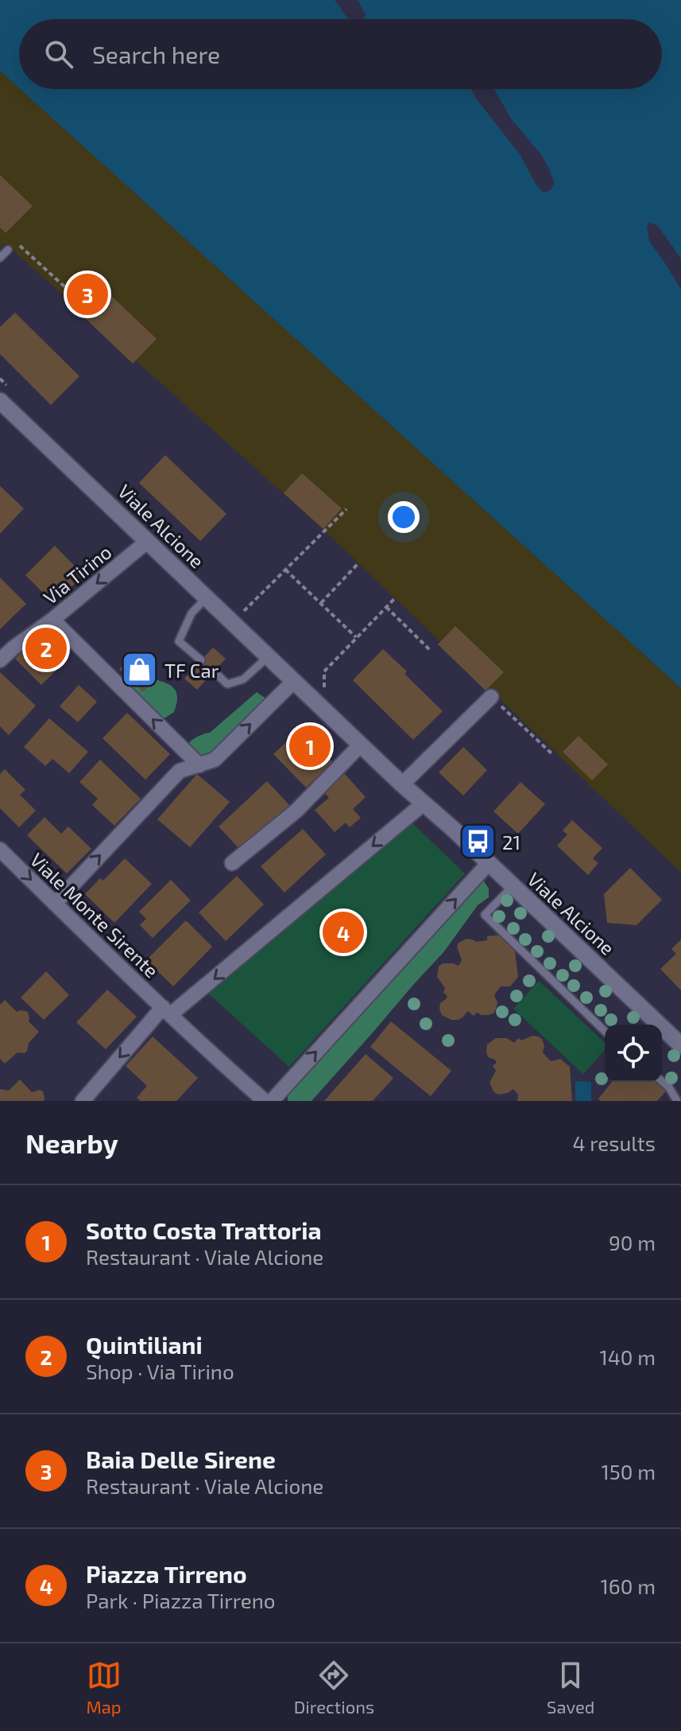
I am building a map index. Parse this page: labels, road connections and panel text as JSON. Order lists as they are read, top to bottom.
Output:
{
  "streets": {
    "street": ["Viale Alcione", "Via Tirino", "Viale Monte Sirente"]
  },
  "crossings": [
    ["Viale Alcione", "Via Tirino"]
  ],
  "one_way": ["Via Tirino"],
  "places": {
    "shop": ["TF Car"],
    "bus stop": ["21"]
  },
  "page": {
    "search": "Search here",
    "pins": [
      "3",
      "2",
      "1",
      "4"
    ],
    "heading": ["Nearby", "4 results"],
    "list": [
      {
        "mark": "1",
        "name": "Sotto Costa Trattoria",
        "note": "Restaurant · Viale Alcione",
        "value": "90 m"
      },
      {
        "mark": "2",
        "name": "Quintiliani",
        "note": "Shop · Via Tirino",
        "value": "140 m"
      },
      {
        "mark": "3",
        "name": "Baia Delle Sirene",
        "note": "Restaurant · Viale Alcione",
        "value": "150 m"
      },
      {
        "mark": "4",
        "name": "Piazza Tirreno",
        "note": "Park · Piazza Tirreno",
        "value": "160 m"
      }
    ],
    "nav": ["Map", "Directions", "Saved"]
  }
}
